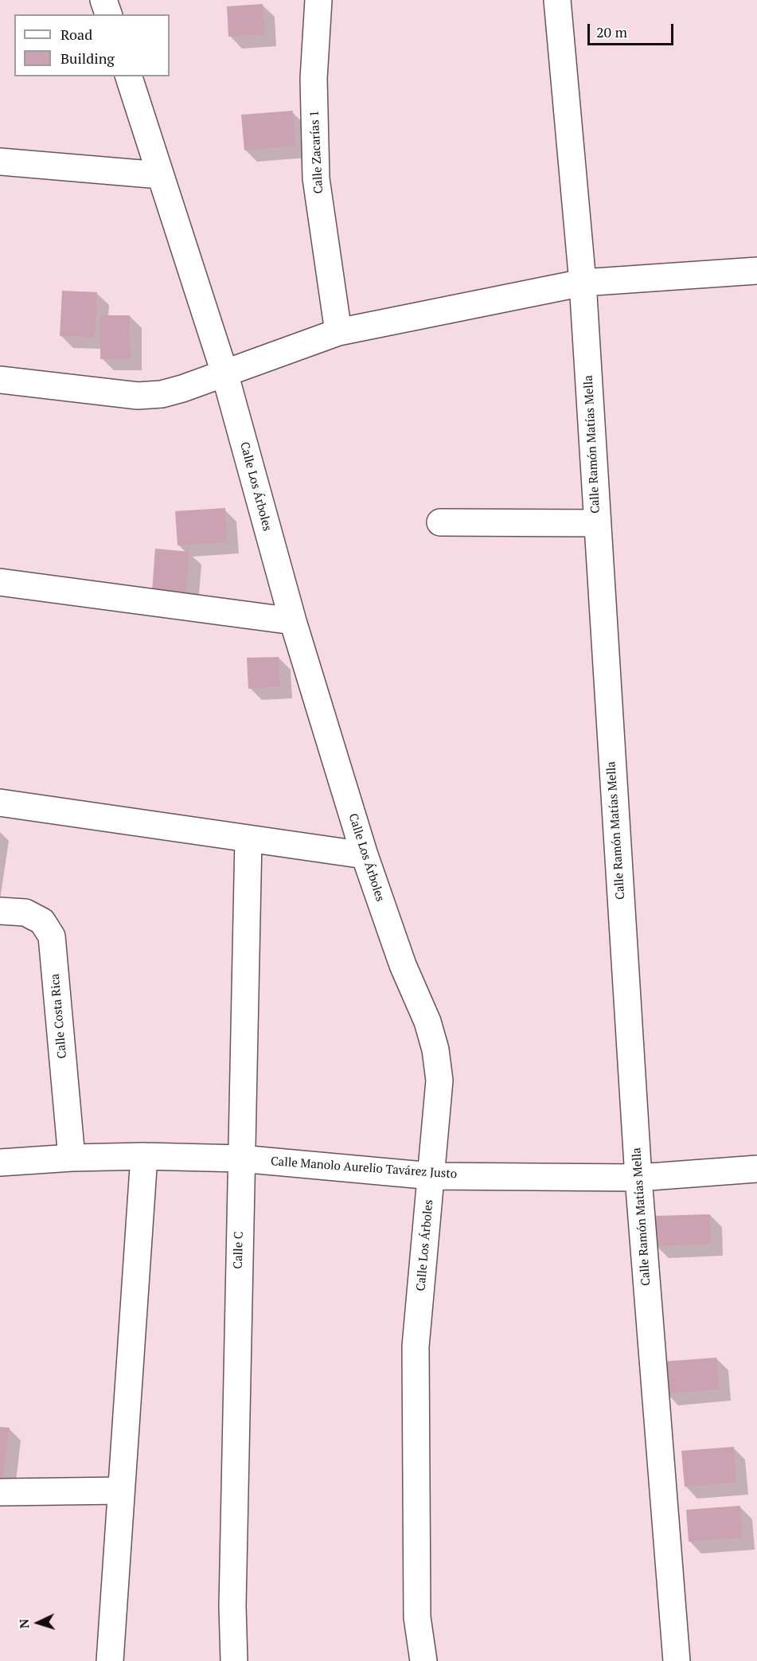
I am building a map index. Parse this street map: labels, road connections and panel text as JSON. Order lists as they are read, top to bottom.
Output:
{
  "streets": {
    "street": [
      "Calle Zacarías 1",
      "Calle Ramón Matías Mella",
      "Calle Los Árboles",
      "Calle Costa Rica",
      "Calle Manolo Aurelio Tavárez Justo",
      "Calle C"
    ]
  },
  "crossings": [
    ["Calle Ramón Matías Mella", "Calle Manolo Aurelio Tavárez Justo"],
    ["Calle Los Árboles", "Calle Manolo Aurelio Tavárez Justo"],
    ["Calle Costa Rica", "Calle Manolo Aurelio Tavárez Justo"],
    ["Calle Manolo Aurelio Tavárez Justo", "Calle C"]
  ],
  "legend": ["Road", "Building"],
  "scale_bar": "20 m",
  "north": "left"
}
